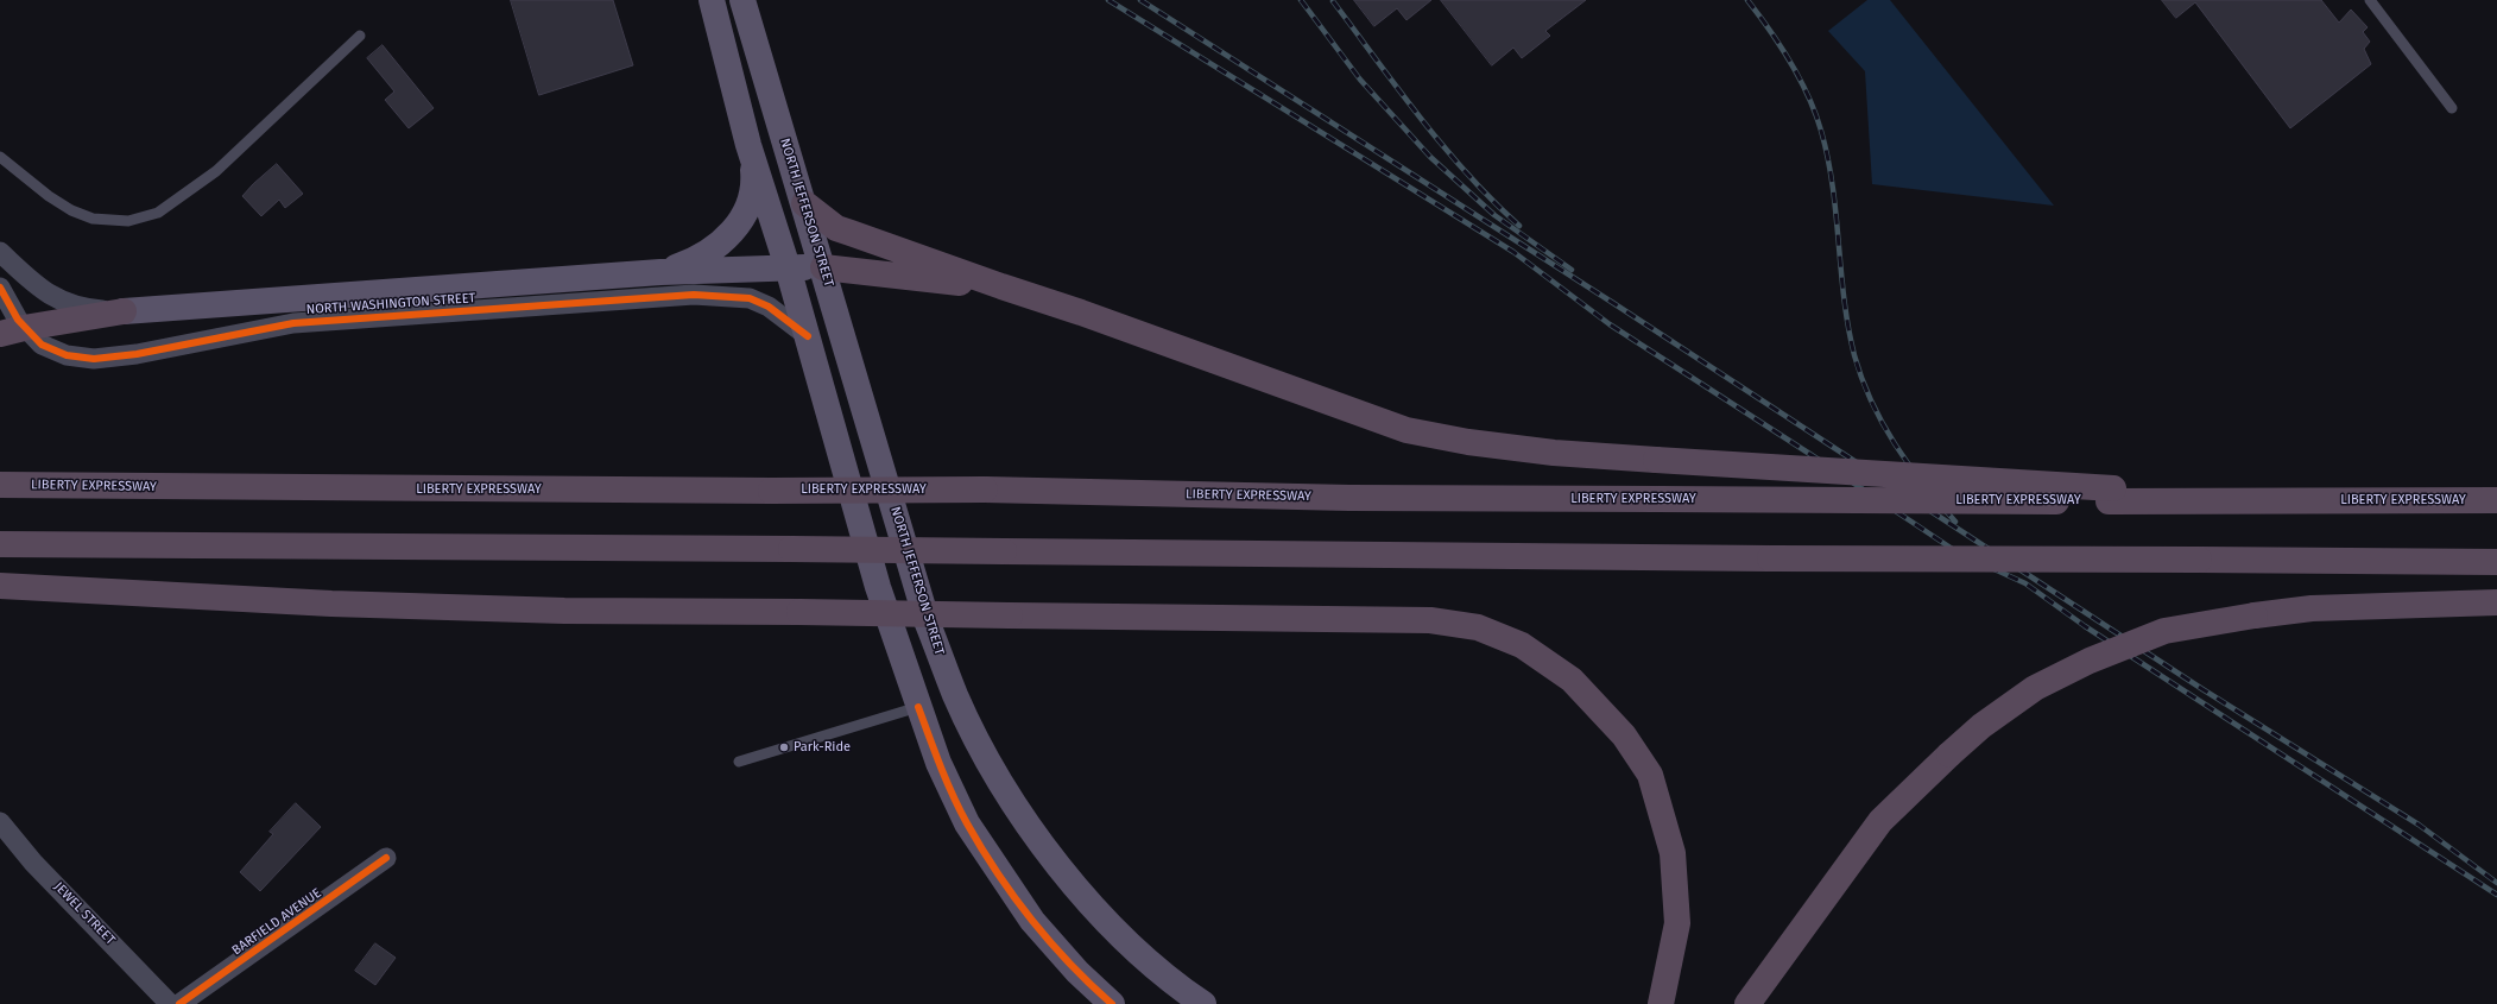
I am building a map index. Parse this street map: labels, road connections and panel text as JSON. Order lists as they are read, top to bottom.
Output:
{
  "streets": {
    "highway": ["LIBERTY EXPRESSWAY"],
    "main road": ["NORTH JEFFERSON STREET"],
    "street": ["NORTH WASHINGTON STREET", "JEWEL STREET", "BARFIELD AVENUE"]
  },
  "places": ["Park-Ride"]
}
